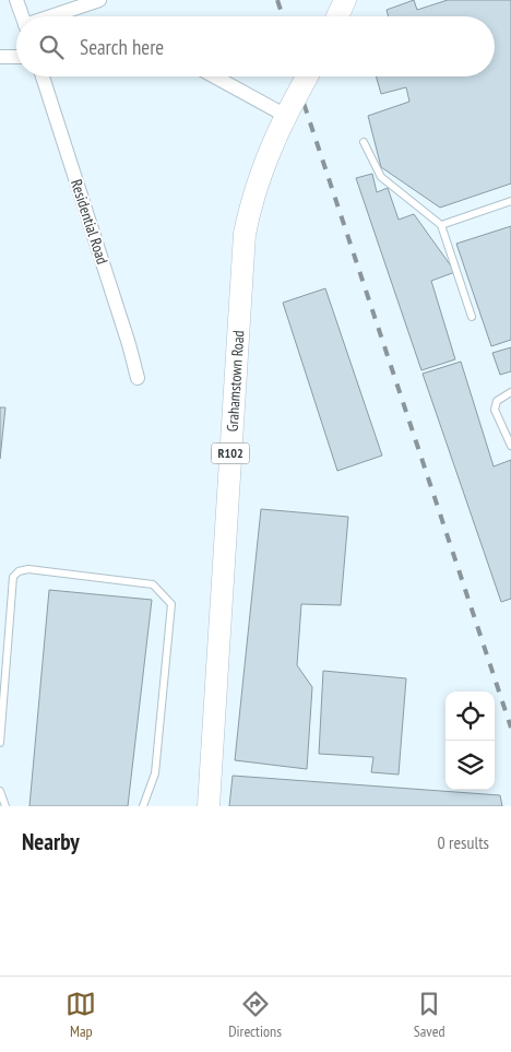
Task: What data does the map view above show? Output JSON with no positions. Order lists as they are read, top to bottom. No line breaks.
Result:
{"streets":{"main road":["Grahamstown Road","R102"],"street":["Residential Road"]},"page":{"search":"Search here","heading":["Nearby","0 results"],"nav":["Map","Directions","Saved"]}}
